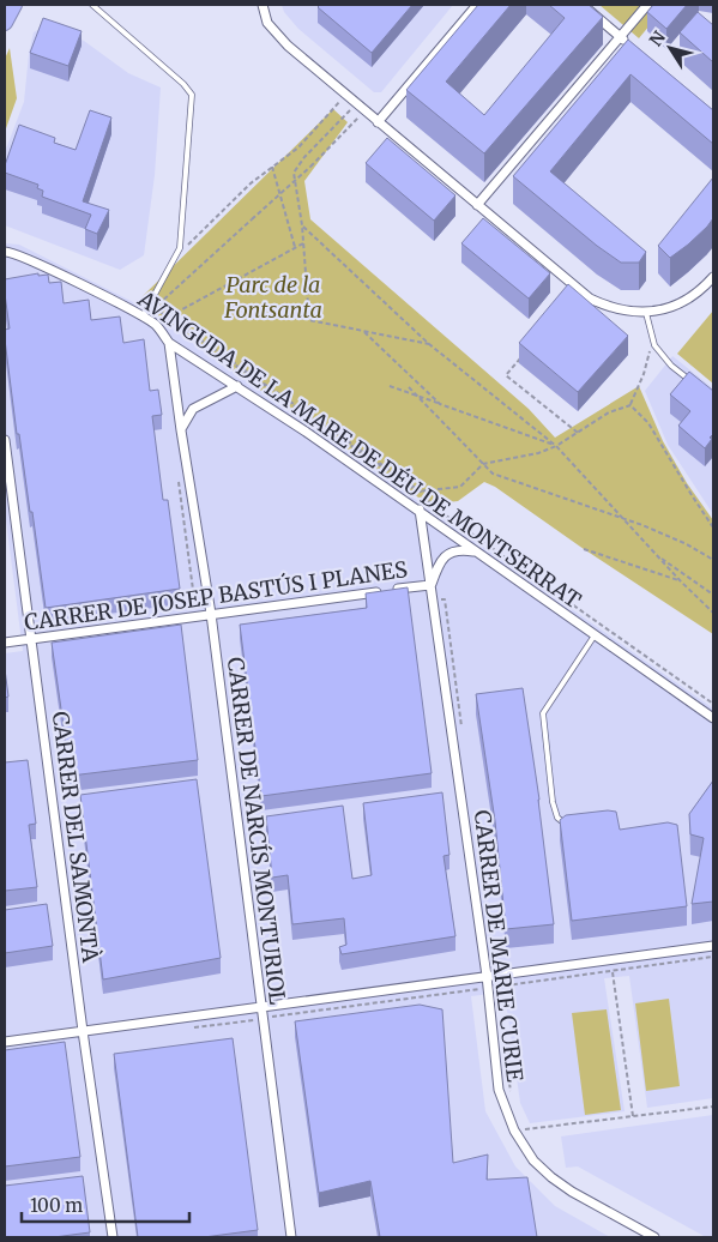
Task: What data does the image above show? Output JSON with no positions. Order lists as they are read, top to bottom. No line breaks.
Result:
{"streets":{"street":["AVINGUDA DE LA MARE DE DÉU DE MONTSERRAT","CARRER DE JOSEP BASTÚS I PLANES","CARRER DE NARCÍS MONTURIOL","CARRER DEL SAMONTÀ","CARRER DE MARIE CURIE"]},"crossings":[["AVINGUDA DE LA MARE DE DÉU DE MONTSERRAT","CARRER DE NARCÍS MONTURIOL"],["AVINGUDA DE LA MARE DE DÉU DE MONTSERRAT","CARRER DE MARIE CURIE"],["CARRER DE JOSEP BASTÚS I PLANES","CARRER DE NARCÍS MONTURIOL"],["CARRER DE JOSEP BASTÚS I PLANES","CARRER DEL SAMONTÀ"],["CARRER DE JOSEP BASTÚS I PLANES","CARRER DE MARIE CURIE"]],"parks":["Parc de la Fontsanta"],"scale_bar":"100 m","north":"top left"}
